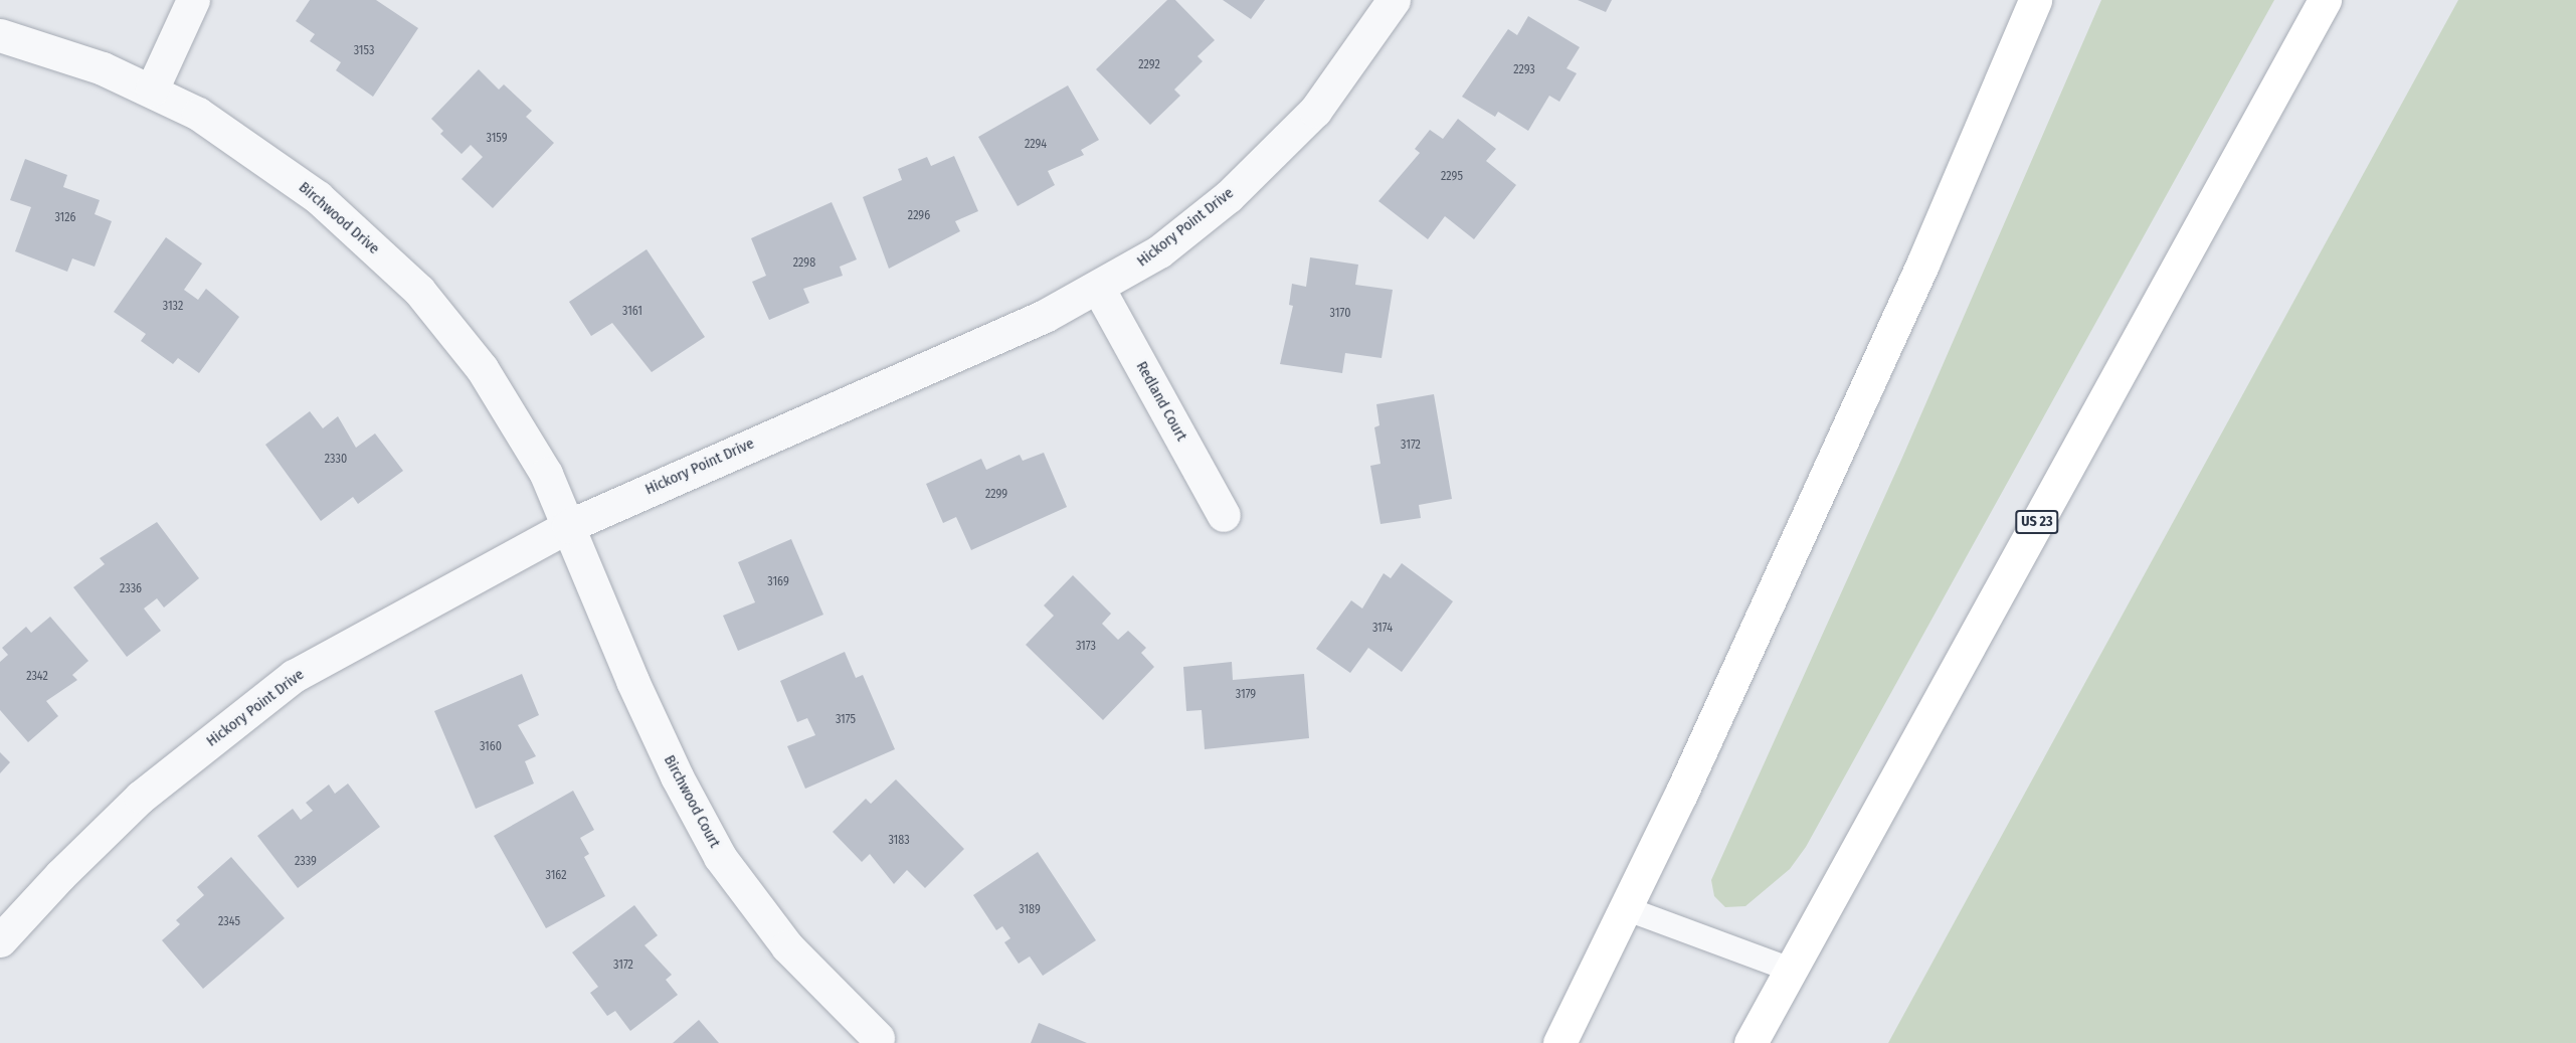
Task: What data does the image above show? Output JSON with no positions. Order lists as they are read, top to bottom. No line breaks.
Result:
{"streets":{"highway":["US 23"],"street":["Birchwood Drive","Hickory Point Drive","Redland Court","Birchwood Court"]},"crossings":[["Birchwood Drive","Hickory Point Drive"],["Birchwood Drive","Birchwood Court"],["Hickory Point Drive","Redland Court"],["Hickory Point Drive","Birchwood Court"]],"house_numbers":["3153","2292","2293","3159","2294","2295","2296","3126","2298","3132","3161","3170","3172","2330","2299","3169","2336","3174","3173","2342","3179","3175","3160","3183","2339","3162","3189","2345","3172"]}
